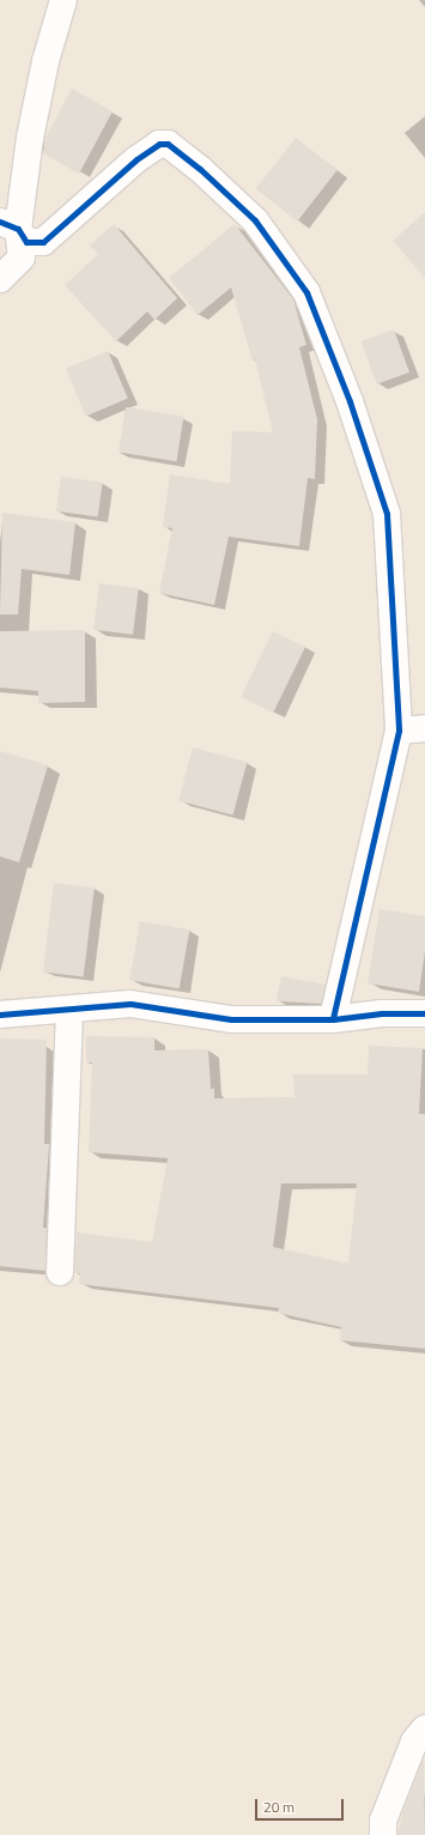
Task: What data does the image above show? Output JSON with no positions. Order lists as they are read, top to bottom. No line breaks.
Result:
{"scale_bar":"20 m"}
